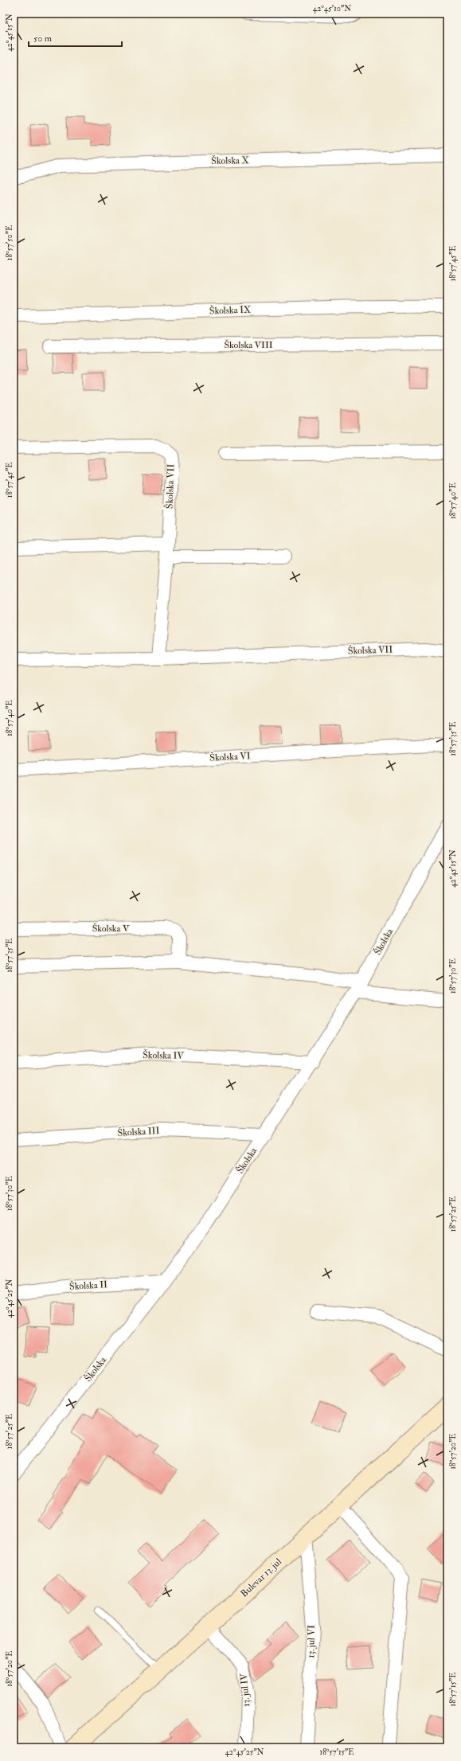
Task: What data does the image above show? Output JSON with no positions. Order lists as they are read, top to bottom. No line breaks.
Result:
{"streets":{"street":["Školska X","Školska IX","Školska VIII","Školska VII","Školska VI","Školska V","Školska","Školska IV","Školska III","Školska II","Bulevar 13. jul","13. jul VI","13. jul IV"]},"crossings":[["Školska","Školska IV"],["Školska","Školska III"],["Školska","Školska II"],["Bulevar 13. jul","13. jul VI"],["Bulevar 13. jul","13. jul IV"]],"scale_bar":"50 m","coordinates":["42°45'10\"N","42°45'15\"N","18°57'50\"E","18°57'45\"E","18°57'40\"E","18°57'35\"E","18°57'30\"E","18°57'25\"E","42°45'25\"N","18°57'20\"E","18°57'15\"E"]}
